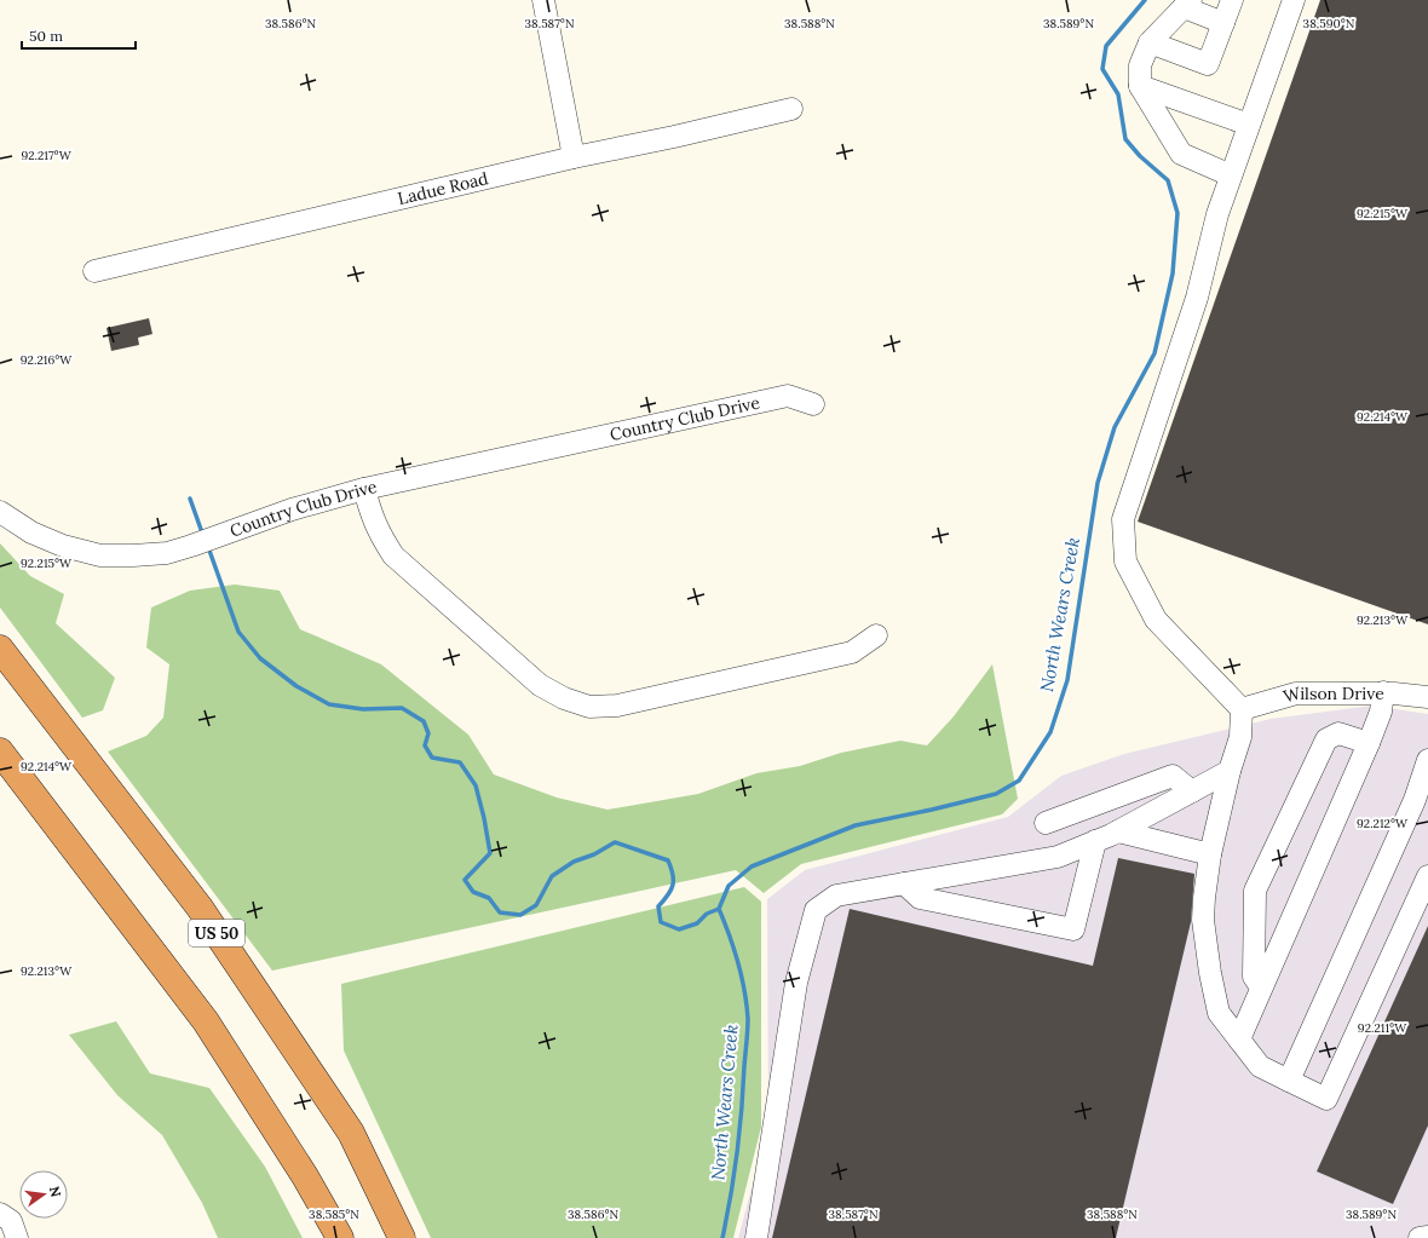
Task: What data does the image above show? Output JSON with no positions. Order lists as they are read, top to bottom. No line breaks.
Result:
{"streets":{"highway":["US 50"],"street":["Ladue Road","Country Club Drive","Wilson Drive"]},"water":["North Wears Creek"],"scale_bar":"50 m","north":"right","coordinates":["38.586°N","38.587°N","38.588°N","38.589°N","38.590°N","92.217°W","92.215°W","92.216°W","92.214°W","92.213°W","92.212°W","92.211°W","38.585°N"]}
